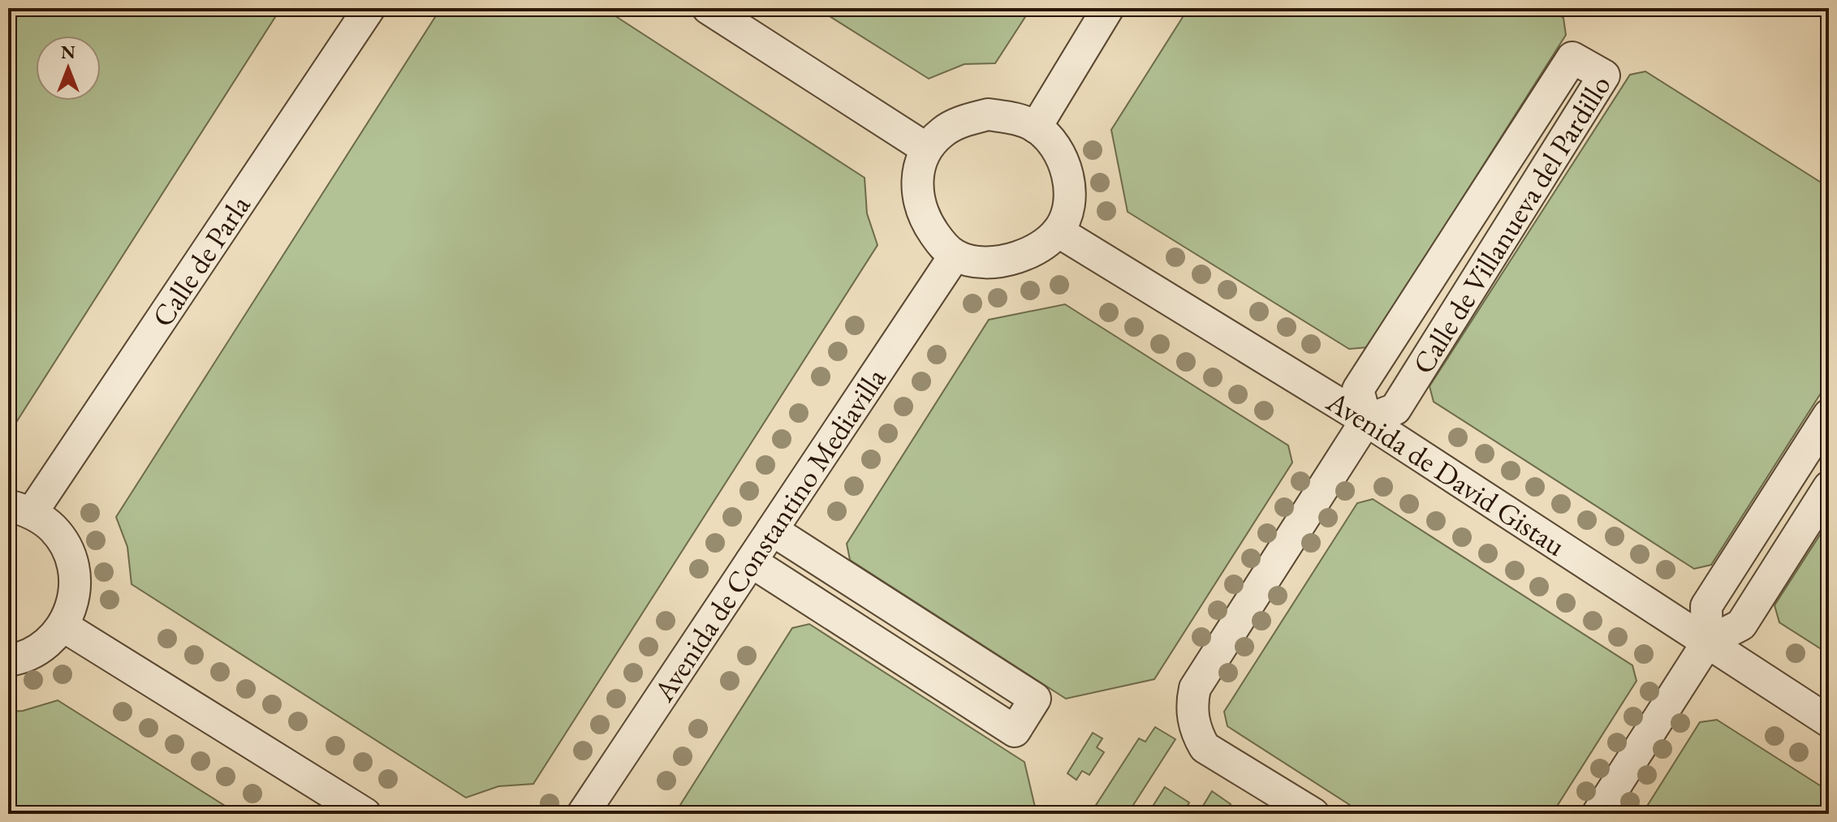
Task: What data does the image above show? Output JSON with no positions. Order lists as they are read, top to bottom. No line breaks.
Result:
{"streets":{"street":["Calle de Villanueva del Pardillo","Calle de Parla","Avenida de David Gistau","Avenida de Constantino Mediavilla"]},"crossings":[["Calle de Villanueva del Pardillo","Avenida de David Gistau"],["Avenida de David Gistau","Avenida de Constantino Mediavilla"]],"north":"top"}
